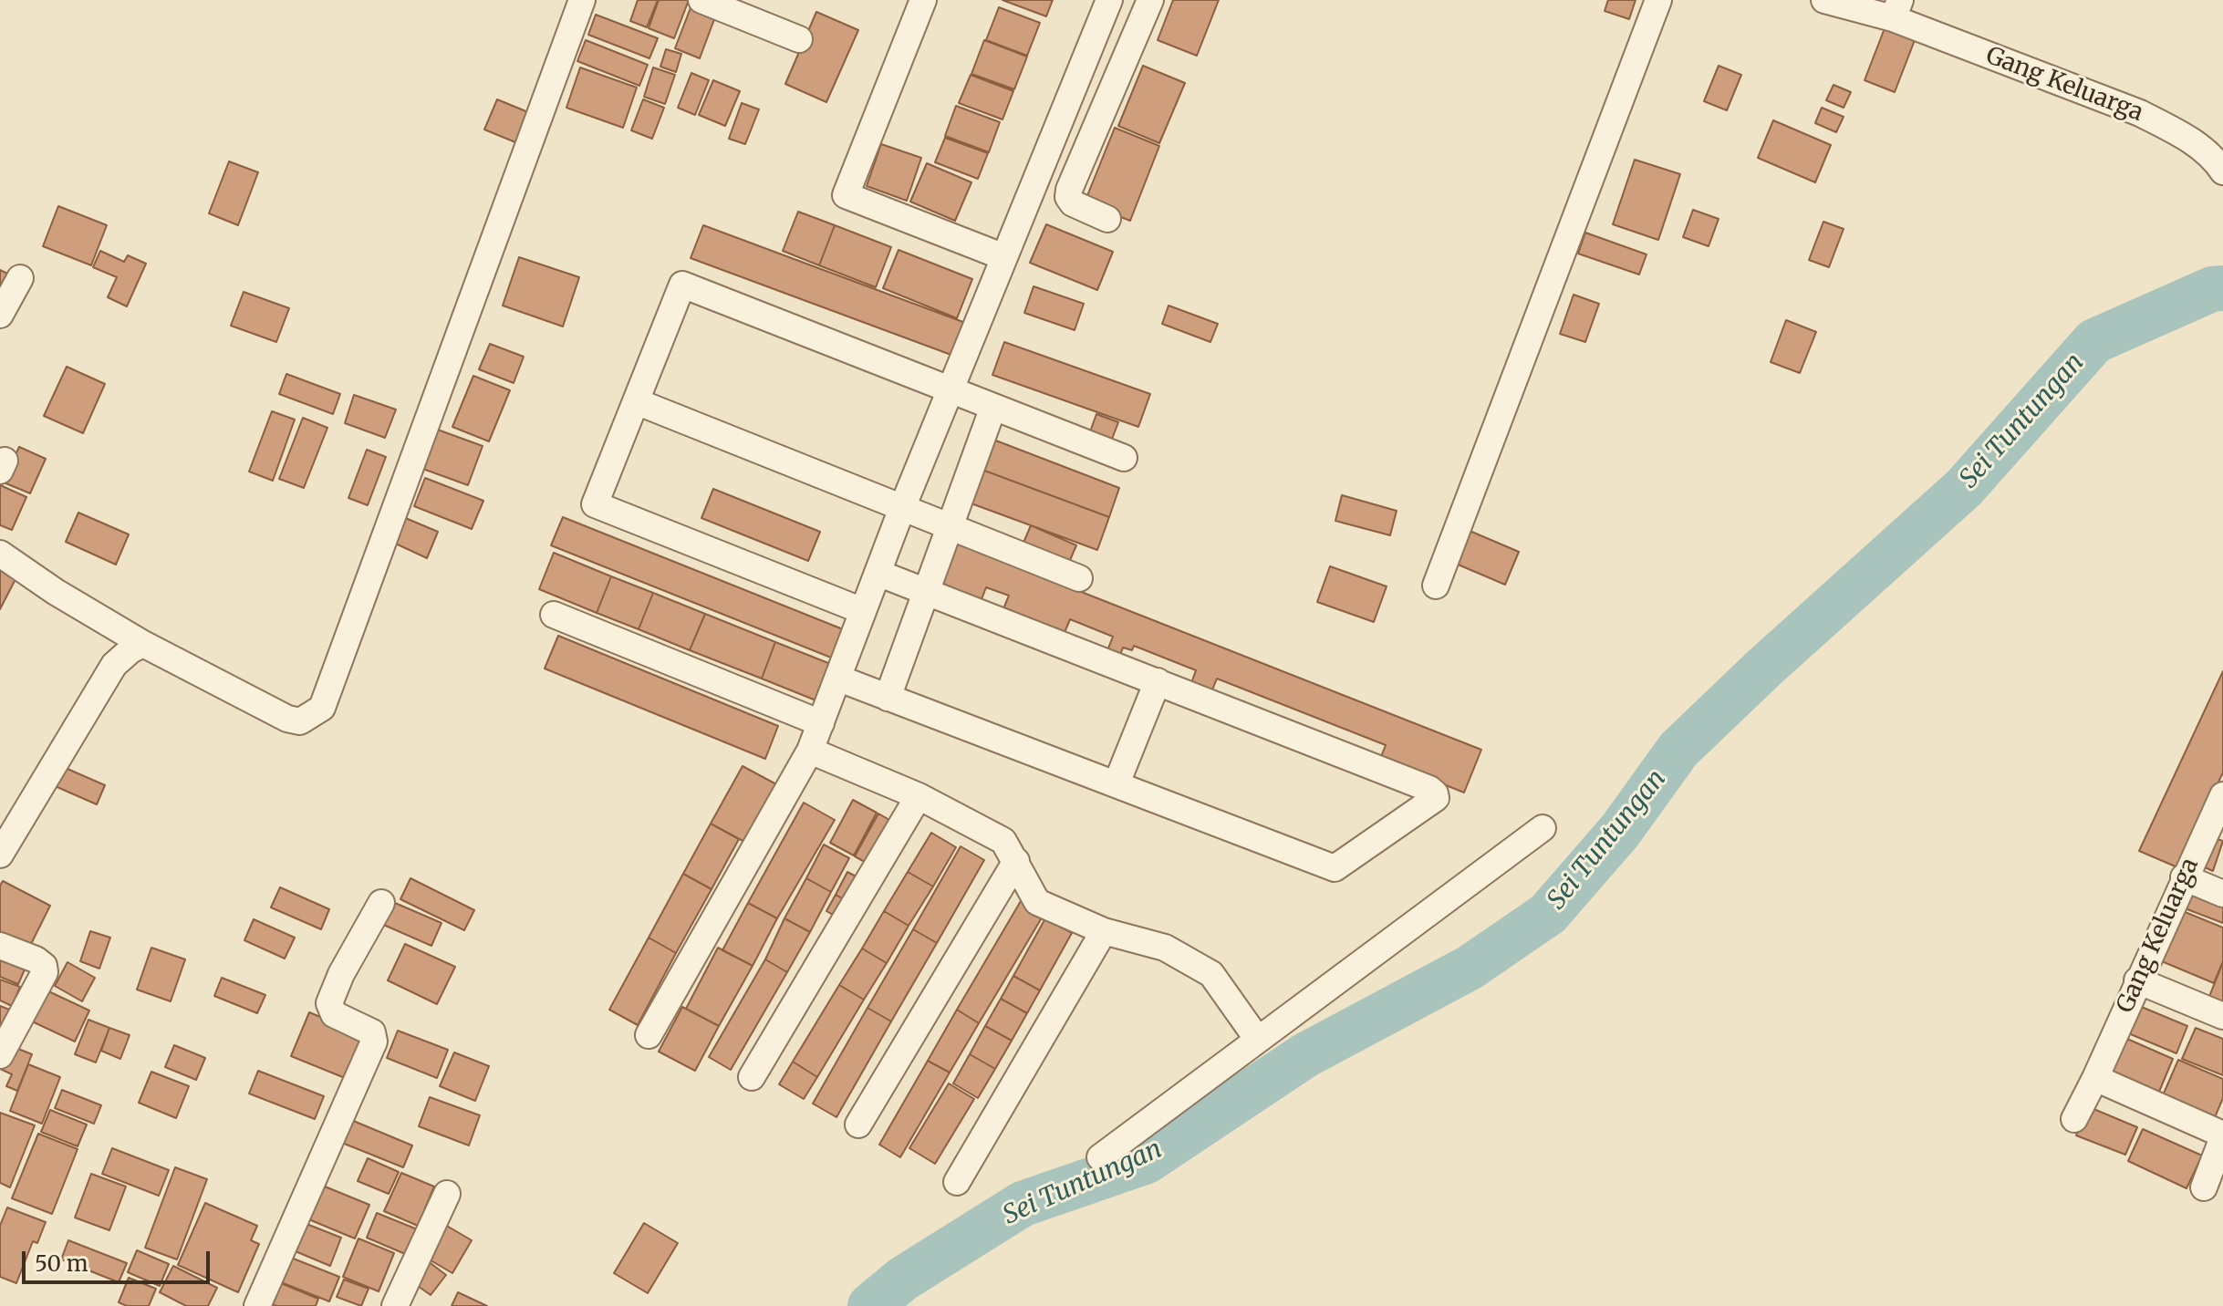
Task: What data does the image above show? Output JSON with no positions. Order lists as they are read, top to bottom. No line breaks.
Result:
{"streets":{"street":["Gang Keluarga"]},"water":["Sei Tuntungan"],"scale_bar":"50 m"}
